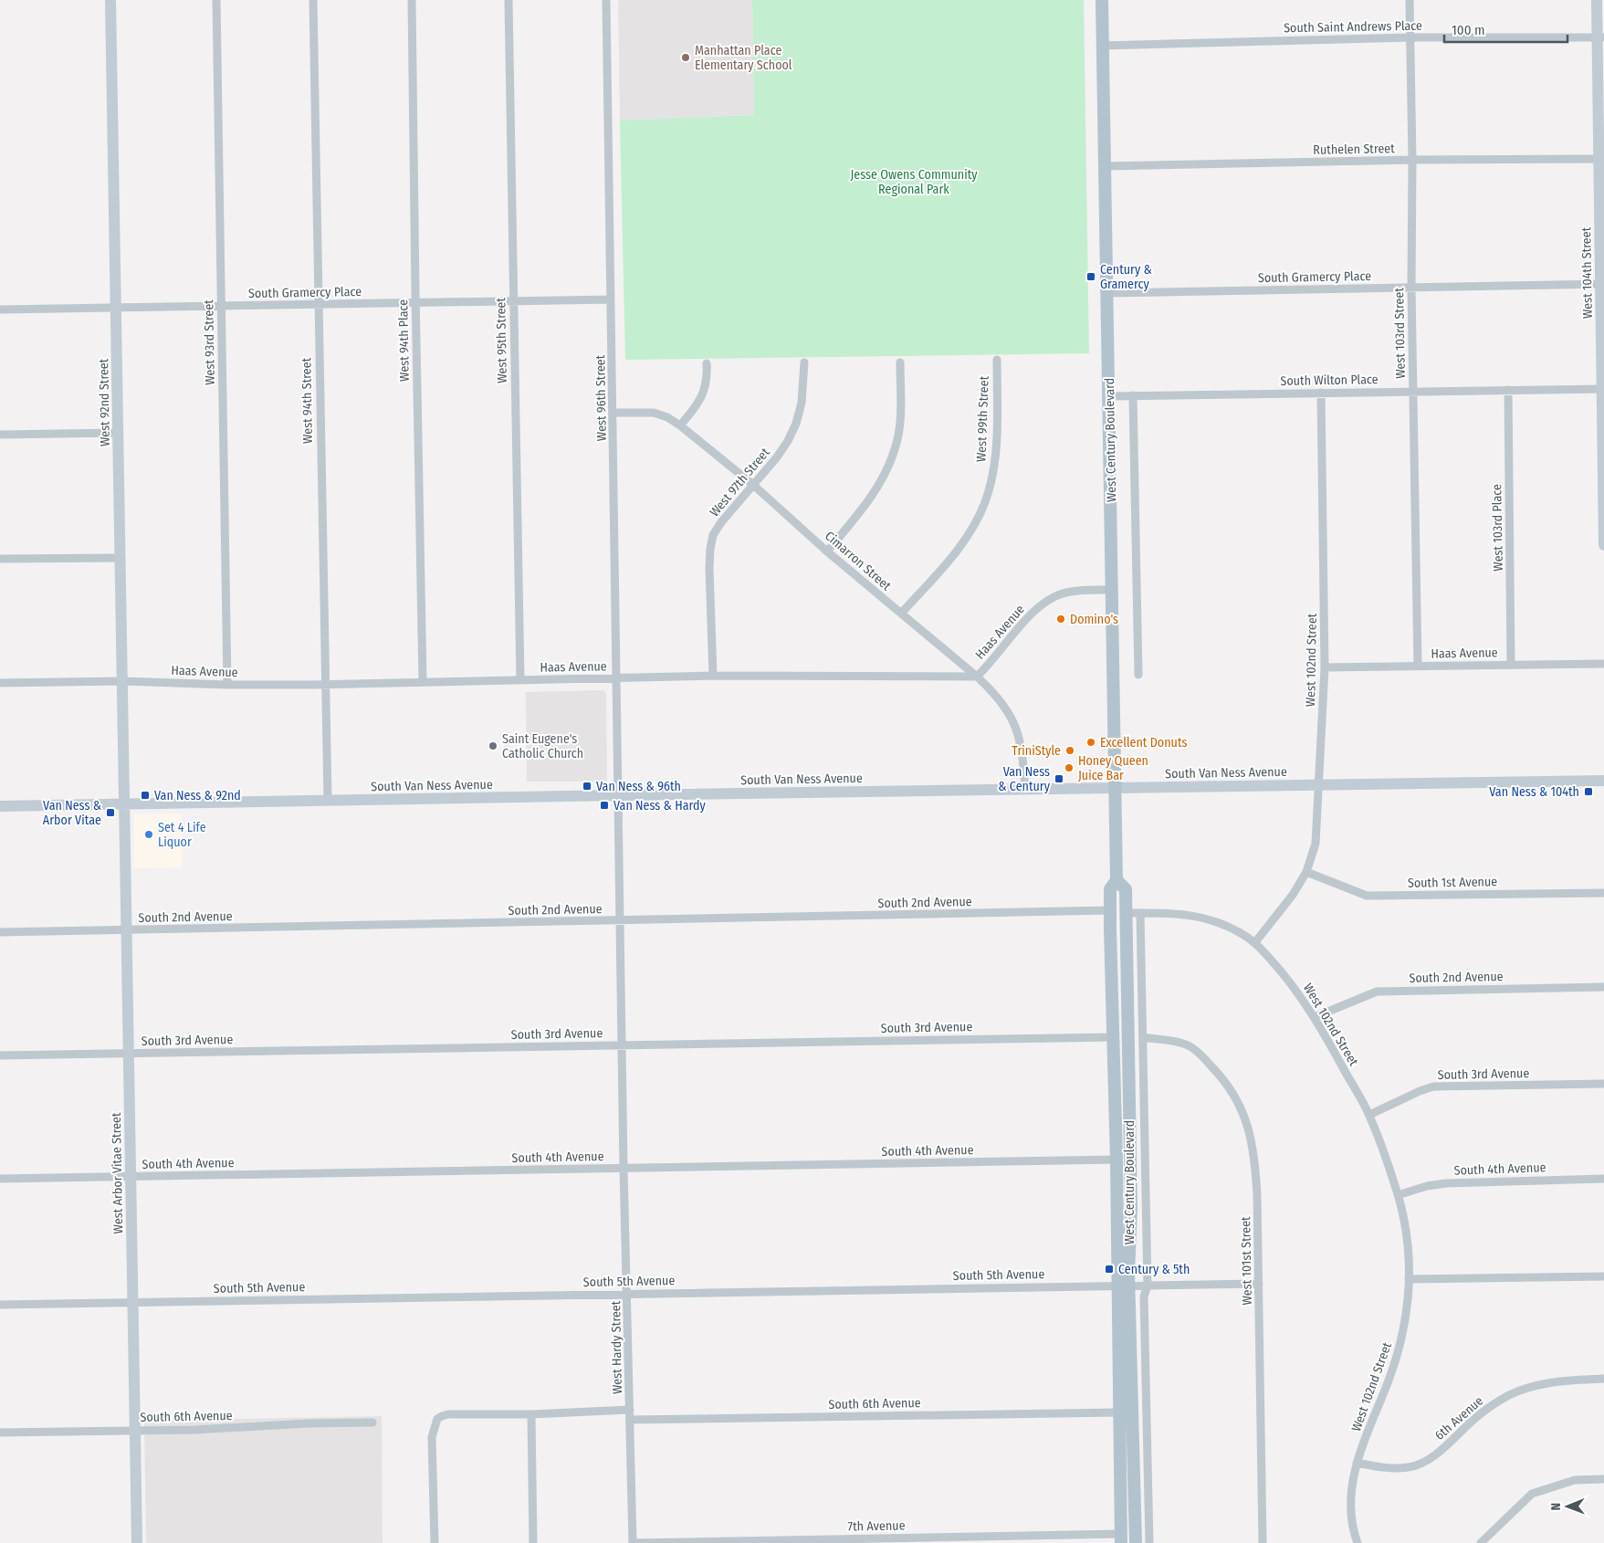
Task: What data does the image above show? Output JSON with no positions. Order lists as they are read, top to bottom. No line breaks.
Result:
{"streets":{"main road":["West Century Boulevard"],"street":["South Saint Andrews Place","Ruthelen Street","West 104th Street","South Gramercy Place","West 103rd Street","West 94th Place","West 95th Street","West 93rd Street","South Wilton Place","West 96th Street","West 94th Street","West 92nd Street","West 99th Street","West 97th Street","West 103rd Place","Cimarron Street","Haas Avenue","West 102nd Street","South Van Ness Avenue","South 1st Avenue","South 2nd Avenue","South 3rd Avenue","South 4th Avenue","West Arbor Vitae Street","West 101st Street","South 5th Avenue","West Hardy Street","South 6th Avenue","6th Avenue","7th Avenue"]},"crossings":[["South Saint Andrews Place","West 104th Street"],["South Saint Andrews Place","West 103rd Street"],["South Saint Andrews Place","West Century Boulevard"],["Ruthelen Street","West 104th Street"],["Ruthelen Street","West 103rd Street"],["Ruthelen Street","West Century Boulevard"],["West 104th Street","South Gramercy Place"],["West 104th Street","South Wilton Place"],["South Gramercy Place","West 103rd Street"],["South Gramercy Place","West 94th Place"],["South Gramercy Place","West 95th Street"],["South Gramercy Place","West 93rd Street"],["South Gramercy Place","West 96th Street"],["South Gramercy Place","West 94th Street"],["South Gramercy Place","West 92nd Street"],["South Gramercy Place","West Century Boulevard"],["West 103rd Street","South Wilton Place"],["West 103rd Street","Haas Avenue"],["West 94th Place","Haas Avenue"],["West 95th Street","Haas Avenue"],["West 93rd Street","Haas Avenue"],["South Wilton Place","West Century Boulevard"],["South Wilton Place","West 103rd Place"],["South Wilton Place","West 102nd Street"],["West 96th Street","Cimarron Street"],["West 96th Street","Haas Avenue"],["West 96th Street","South Van Ness Avenue"],["West 96th Street","West Hardy Street"],["West 94th Street","Haas Avenue"],["West 94th Street","South Van Ness Avenue"],["West 92nd Street","Haas Avenue"],["West 92nd Street","South Van Ness Avenue"],["West 92nd Street","West Arbor Vitae Street"],["West 99th Street","Cimarron Street"],["West Century Boulevard","Haas Avenue"],["West Century Boulevard","South Van Ness Avenue"],["West Century Boulevard","South 2nd Avenue"],["West Century Boulevard","South 3rd Avenue"],["West Century Boulevard","South 4th Avenue"],["West Century Boulevard","West 101st Street"],["West Century Boulevard","South 5th Avenue"],["West Century Boulevard","South 6th Avenue"],["West Century Boulevard","7th Avenue"],["West 97th Street","Cimarron Street"],["West 97th Street","Haas Avenue"],["West 103rd Place","Haas Avenue"],["Cimarron Street","Haas Avenue"],["Cimarron Street","South Van Ness Avenue"],["Haas Avenue","West 102nd Street"],["West 102nd Street","South Van Ness Avenue"],["West 102nd Street","South 1st Avenue"],["West 102nd Street","South 2nd Avenue"],["West 102nd Street","South 3rd Avenue"],["West 102nd Street","South 4th Avenue"],["West 102nd Street","6th Avenue"],["South Van Ness Avenue","West Arbor Vitae Street"],["South Van Ness Avenue","West Hardy Street"],["South 2nd Avenue","West Arbor Vitae Street"],["South 2nd Avenue","West Hardy Street"],["South 3rd Avenue","West Arbor Vitae Street"],["South 3rd Avenue","West Hardy Street"],["South 4th Avenue","West Arbor Vitae Street"],["South 4th Avenue","West Hardy Street"],["West Arbor Vitae Street","South 5th Avenue"],["West Arbor Vitae Street","South 6th Avenue"],["West 101st Street","South 5th Avenue"],["South 5th Avenue","West Hardy Street"],["West Hardy Street","South 6th Avenue"],["West Hardy Street","7th Avenue"]],"parks":["Jesse Owens Community Regional Park"],"places":{"other":["Manhattan Place Elementary School","Domino's","Excellent Donuts","Saint Eugene's Catholic Church","TriniStyle","Honey Queen Juice Bar","Set 4 Life Liquor"],"transit":["Century & Gramercy","Van Ness & Century","Van Ness & 96th","Van Ness & 104th","Van Ness & 92nd","Van Ness & Hardy","Van Ness & Arbor Vitae","Century & 5th"]},"scale_bar":"100 m","north":"left"}
